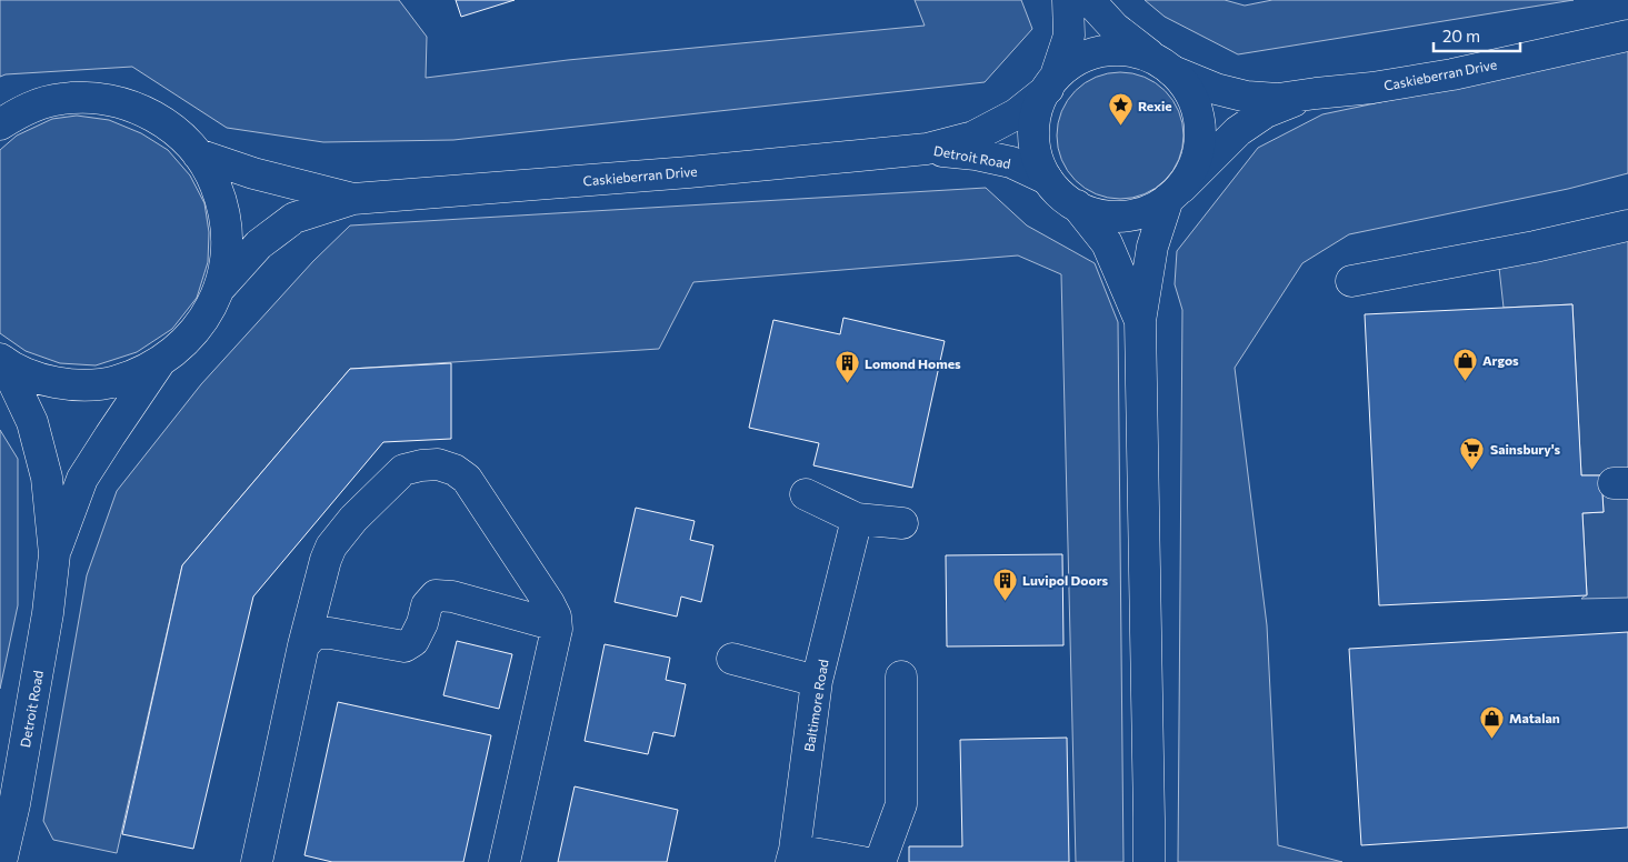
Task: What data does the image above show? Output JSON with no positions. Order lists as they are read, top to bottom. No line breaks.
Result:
{"streets":{"street":["Caskieberran Drive","Detroit Road","Baltimore Road"]},"crossings":[["Caskieberran Drive","Detroit Road"]],"places":{"place":["Rexie"],"shop":["Argos","Matalan"],"building":["Lomond Homes","Luvipol Doors"],"supermarket":["Sainsbury's"]},"scale_bar":"20 m"}
